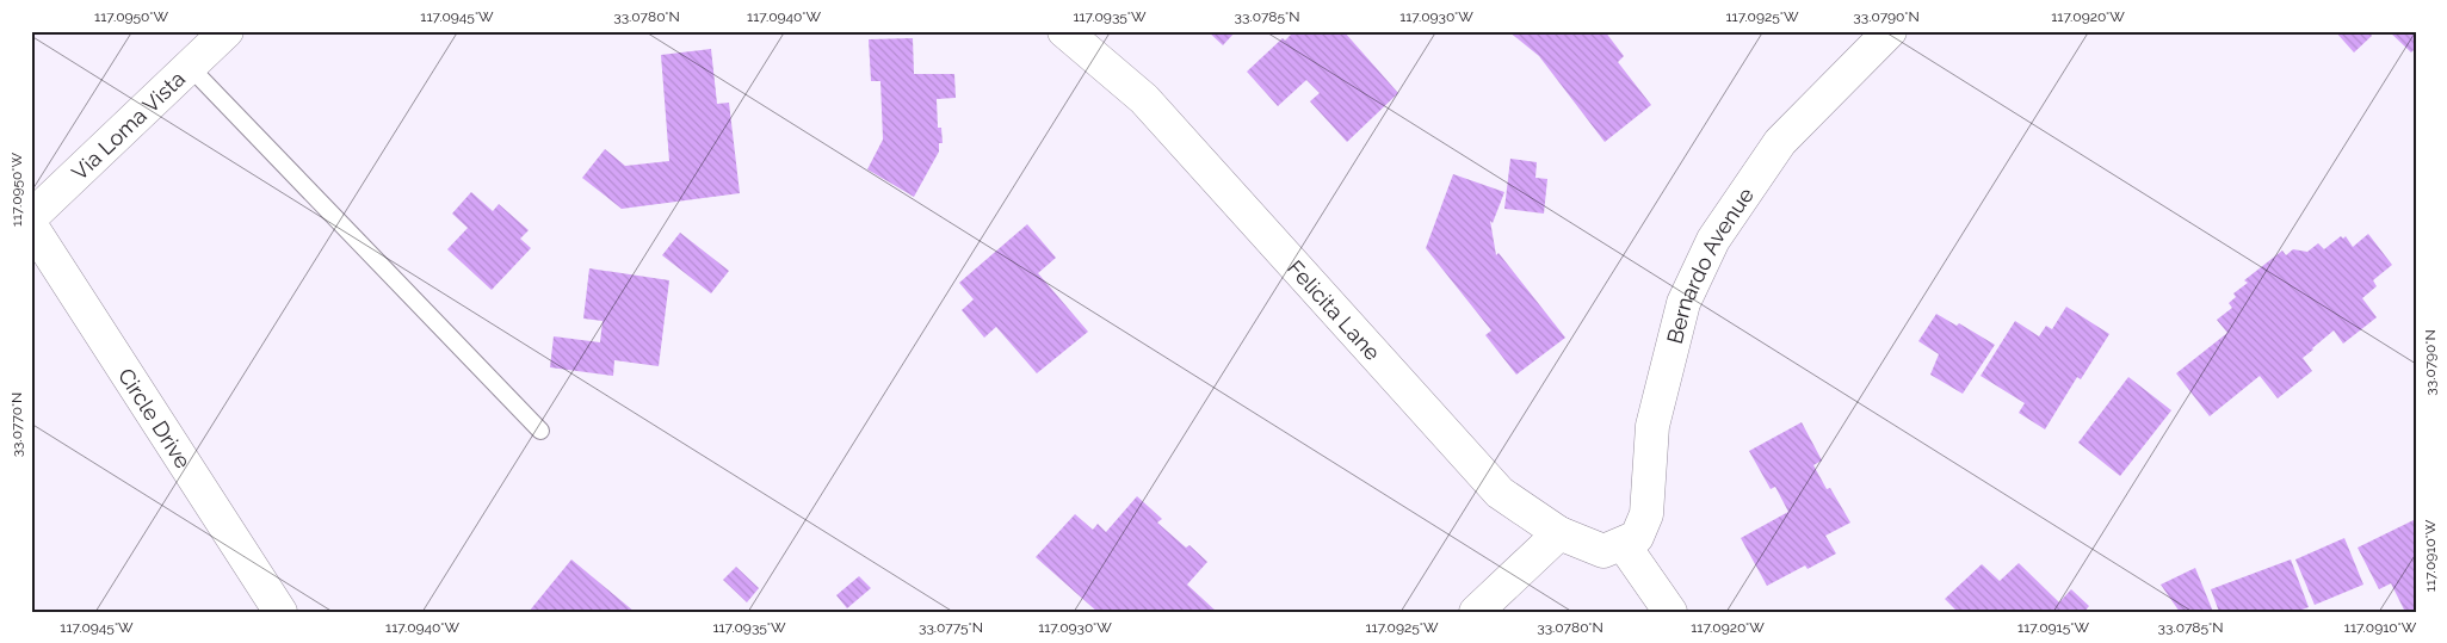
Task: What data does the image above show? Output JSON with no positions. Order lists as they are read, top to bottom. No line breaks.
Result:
{"streets":{"street":["Via Loma Vista","Bernardo Avenue","Felicita Lane","Circle Drive"]},"crossings":[["Bernardo Avenue","Felicita Lane"]],"coordinates":["117.0950°W","117.0945°W","33.0780°N","117.0940°W","117.0935°W","33.0785°N","117.0930°W","117.0925°W","33.0790°N","117.0920°W","33.0770°N","117.0910°W","33.0775°N","117.0915°W"]}
